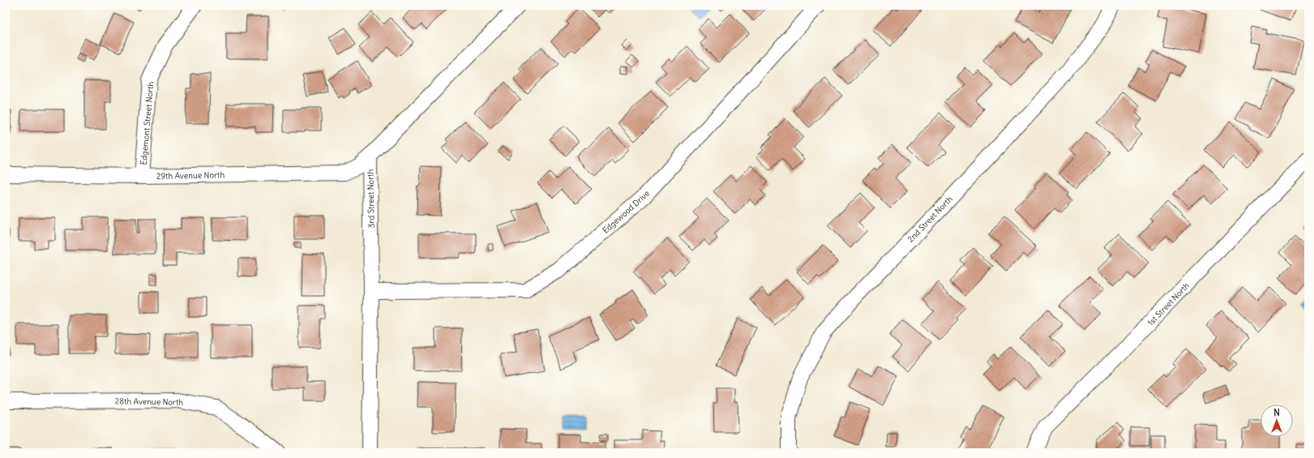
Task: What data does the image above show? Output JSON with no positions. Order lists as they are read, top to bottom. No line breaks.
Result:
{"streets":{"street":["Edgemont Street North","29th Avenue North","3rd Street North","Edgewood Drive","2nd Street North","1st Street North","28th Avenue North"]},"crossings":[["Edgemont Street North","29th Avenue North"],["29th Avenue North","3rd Street North"],["3rd Street North","Edgewood Drive"]],"north":"top"}
